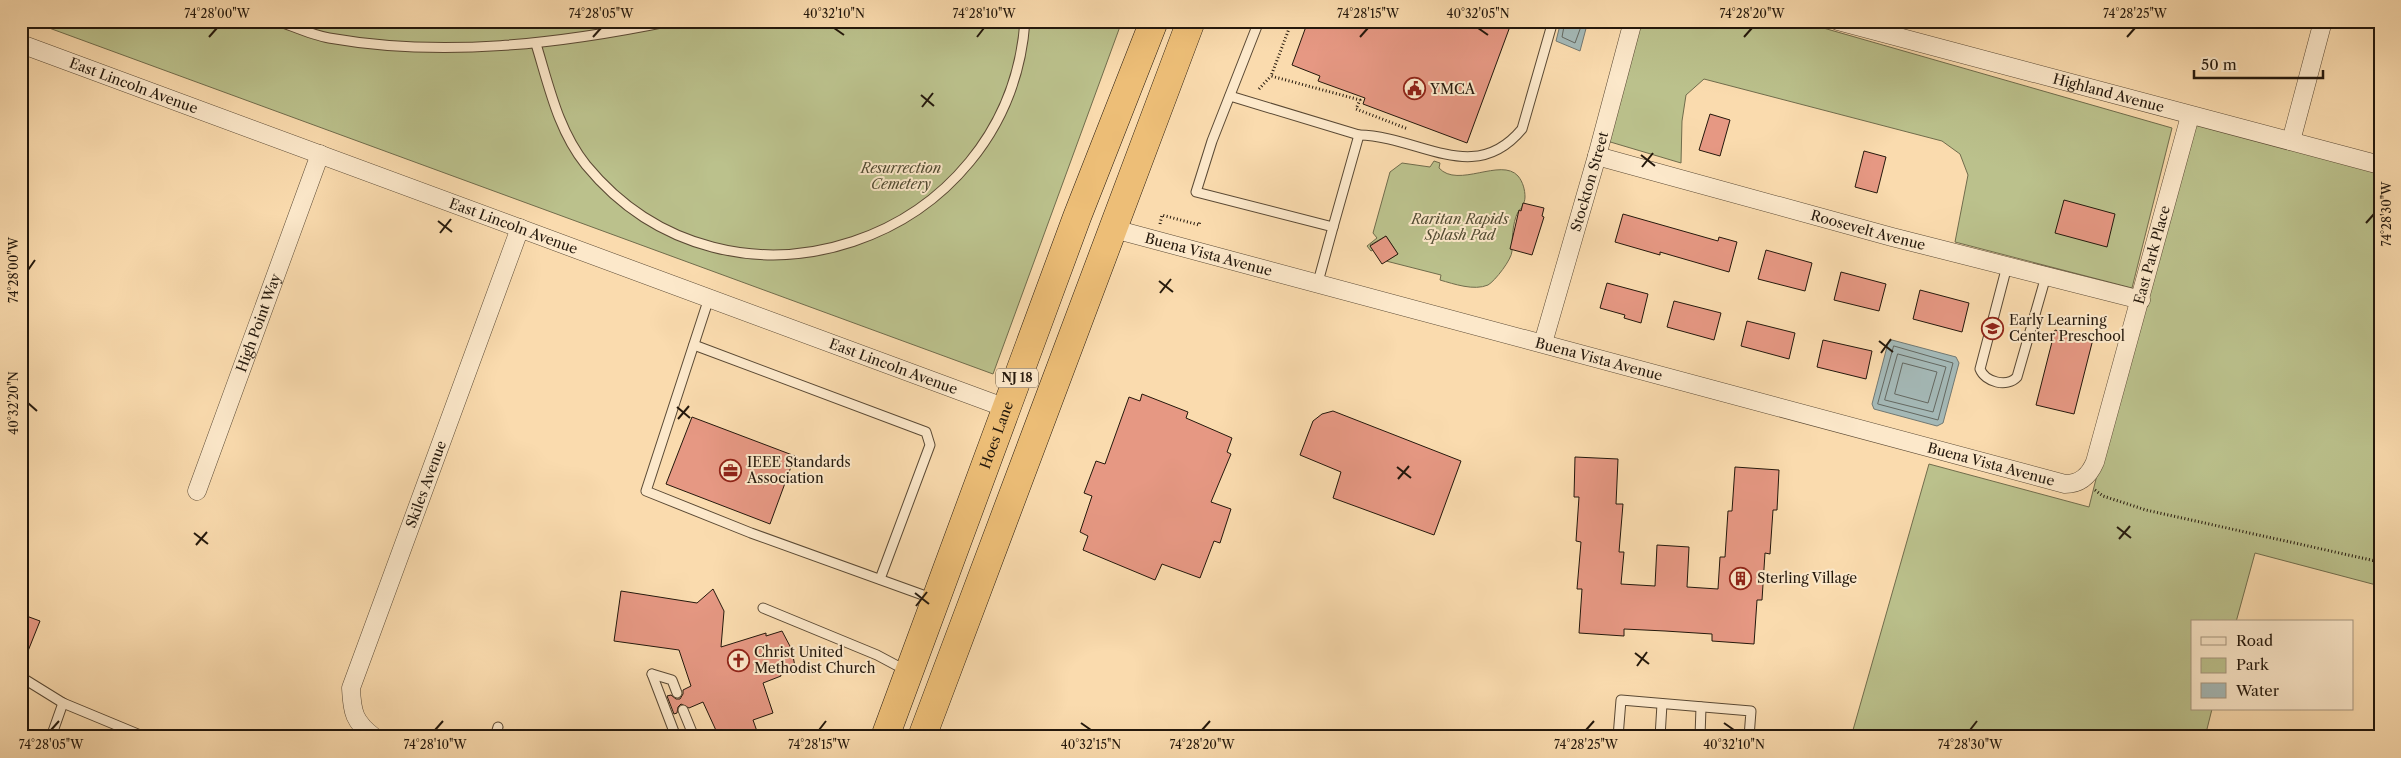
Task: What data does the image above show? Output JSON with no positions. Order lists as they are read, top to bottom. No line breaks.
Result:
{"streets":{"highway":["NJ 18","Hoes Lane"],"street":["East Lincoln Avenue","Highland Avenue","Stockton Street","Roosevelt Avenue","Buena Vista Avenue","East Park Place","High Point Way","Skiles Avenue"]},"crossings":[["East Lincoln Avenue","High Point Way"],["East Lincoln Avenue","Hoes Lane"],["East Lincoln Avenue","Skiles Avenue"],["Highland Avenue","East Park Place"],["Stockton Street","Roosevelt Avenue"],["Stockton Street","Buena Vista Avenue"],["Roosevelt Avenue","East Park Place"],["Buena Vista Avenue","East Park Place"],["Buena Vista Avenue","NJ 18"]],"parks":["Resurrection Cemetery","Raritan Rapids Splash Pad"],"places":{"public building":["YMCA"],"school or university":["Early Learning Center Preschool"],"office":["IEEE Standards Association"],"building":["Sterling Village"],"church":["Christ United Methodist Church"]},"legend":["Road","Park","Water"],"scale_bar":"50 m","coordinates":["74°28'00\"W","74°28'05\"W","40°32'10\"N","74°28'10\"W","74°28'15\"W","40°32'05\"N","74°28'20\"W","74°28'25\"W","74°28'30\"W","40°32'20\"N","40°32'15\"N"]}
